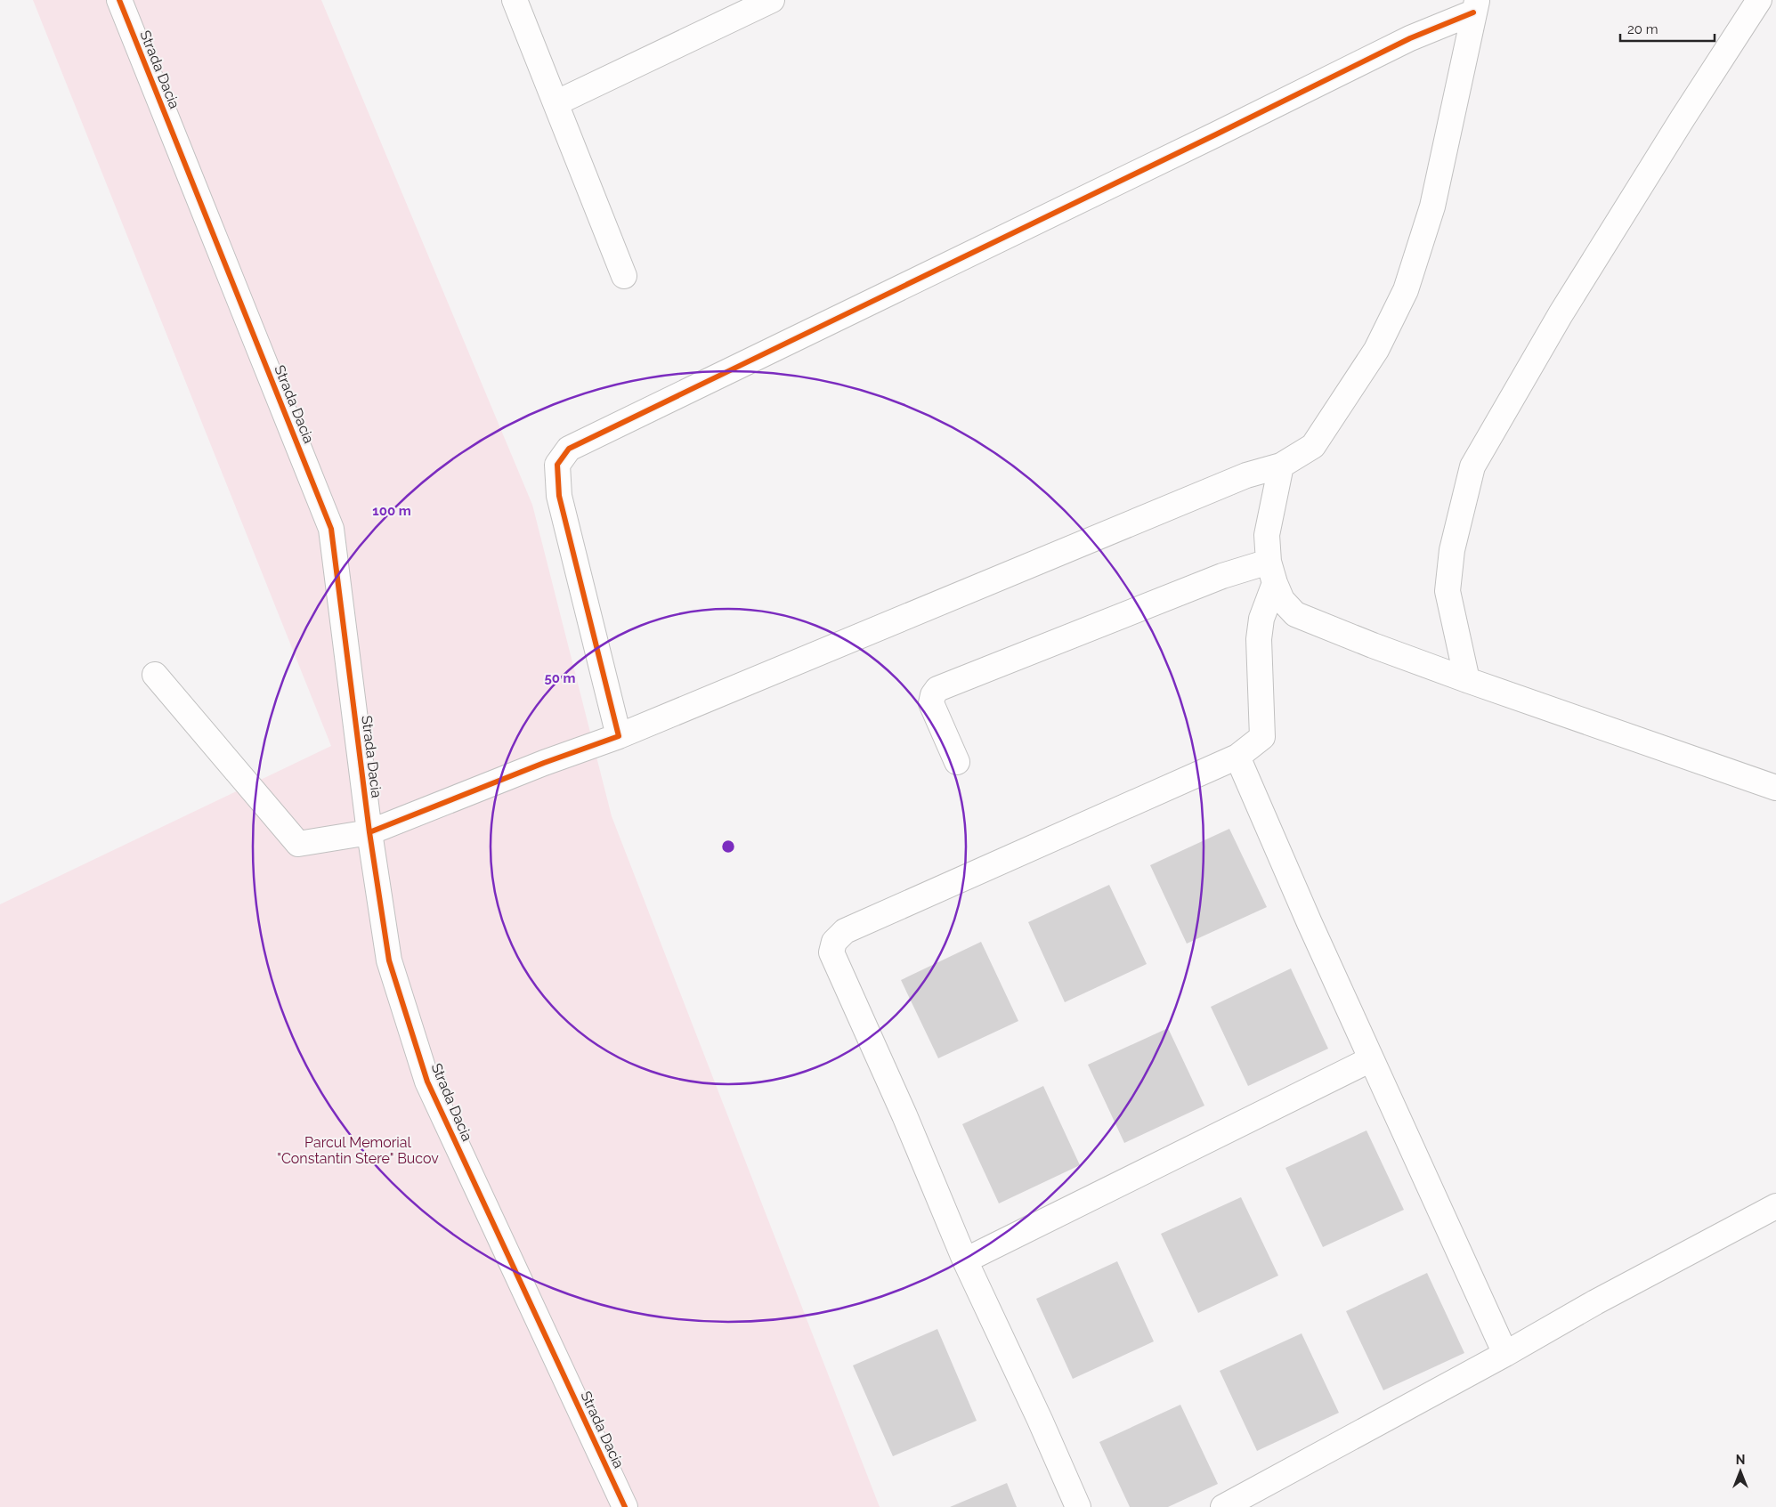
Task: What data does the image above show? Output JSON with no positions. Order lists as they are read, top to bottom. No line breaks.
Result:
{"streets":{"street":["Strada Dacia"]},"parks":["Parcul Memorial \"Constantin Stere\" Bucov"],"scale_bar":"20 m","north":"top","rings":["100 m","50 m"]}
